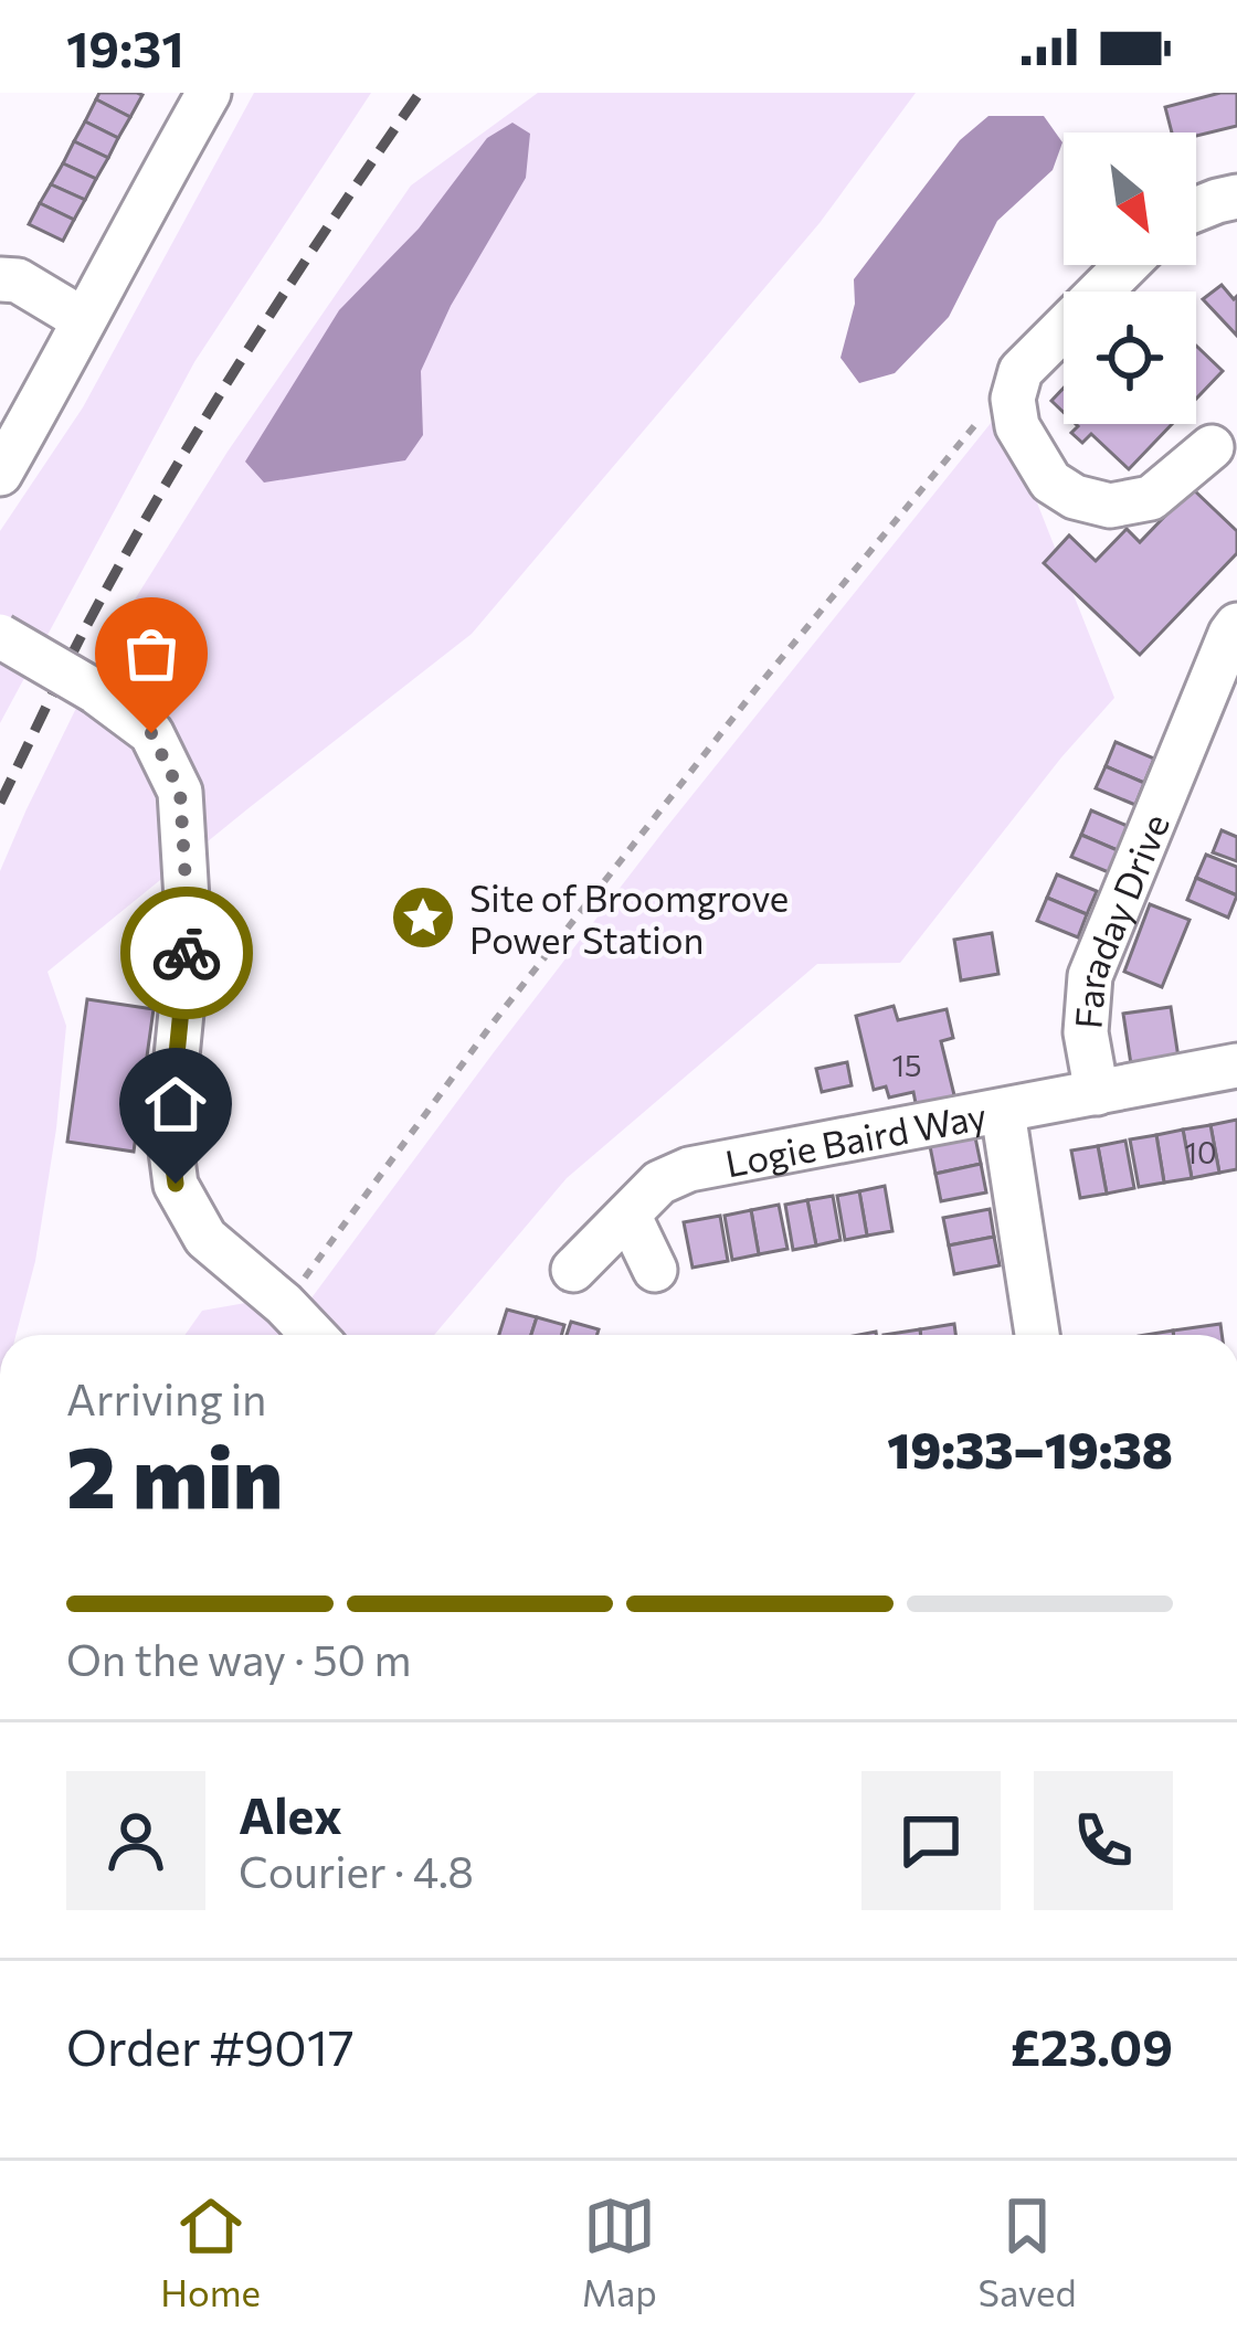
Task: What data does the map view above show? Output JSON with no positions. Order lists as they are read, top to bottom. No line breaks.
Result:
{"streets":{"street":["Faraday Drive","Logie Baird Way"]},"crossings":[["Faraday Drive","Logie Baird Way"]],"places":{"place":["Site of Broomgrove Power Station"]},"house_numbers":["15","10"],"north":"bottom right","page":{"status":"19:31","heading":["2 min","Arriving in","19:33–19:38"],"panel":["Alex","Courier · 4.8","Order #9017","£23.09"],"bar":"On the way · 50 m","tabs":["Home","Map","Saved"]}}
